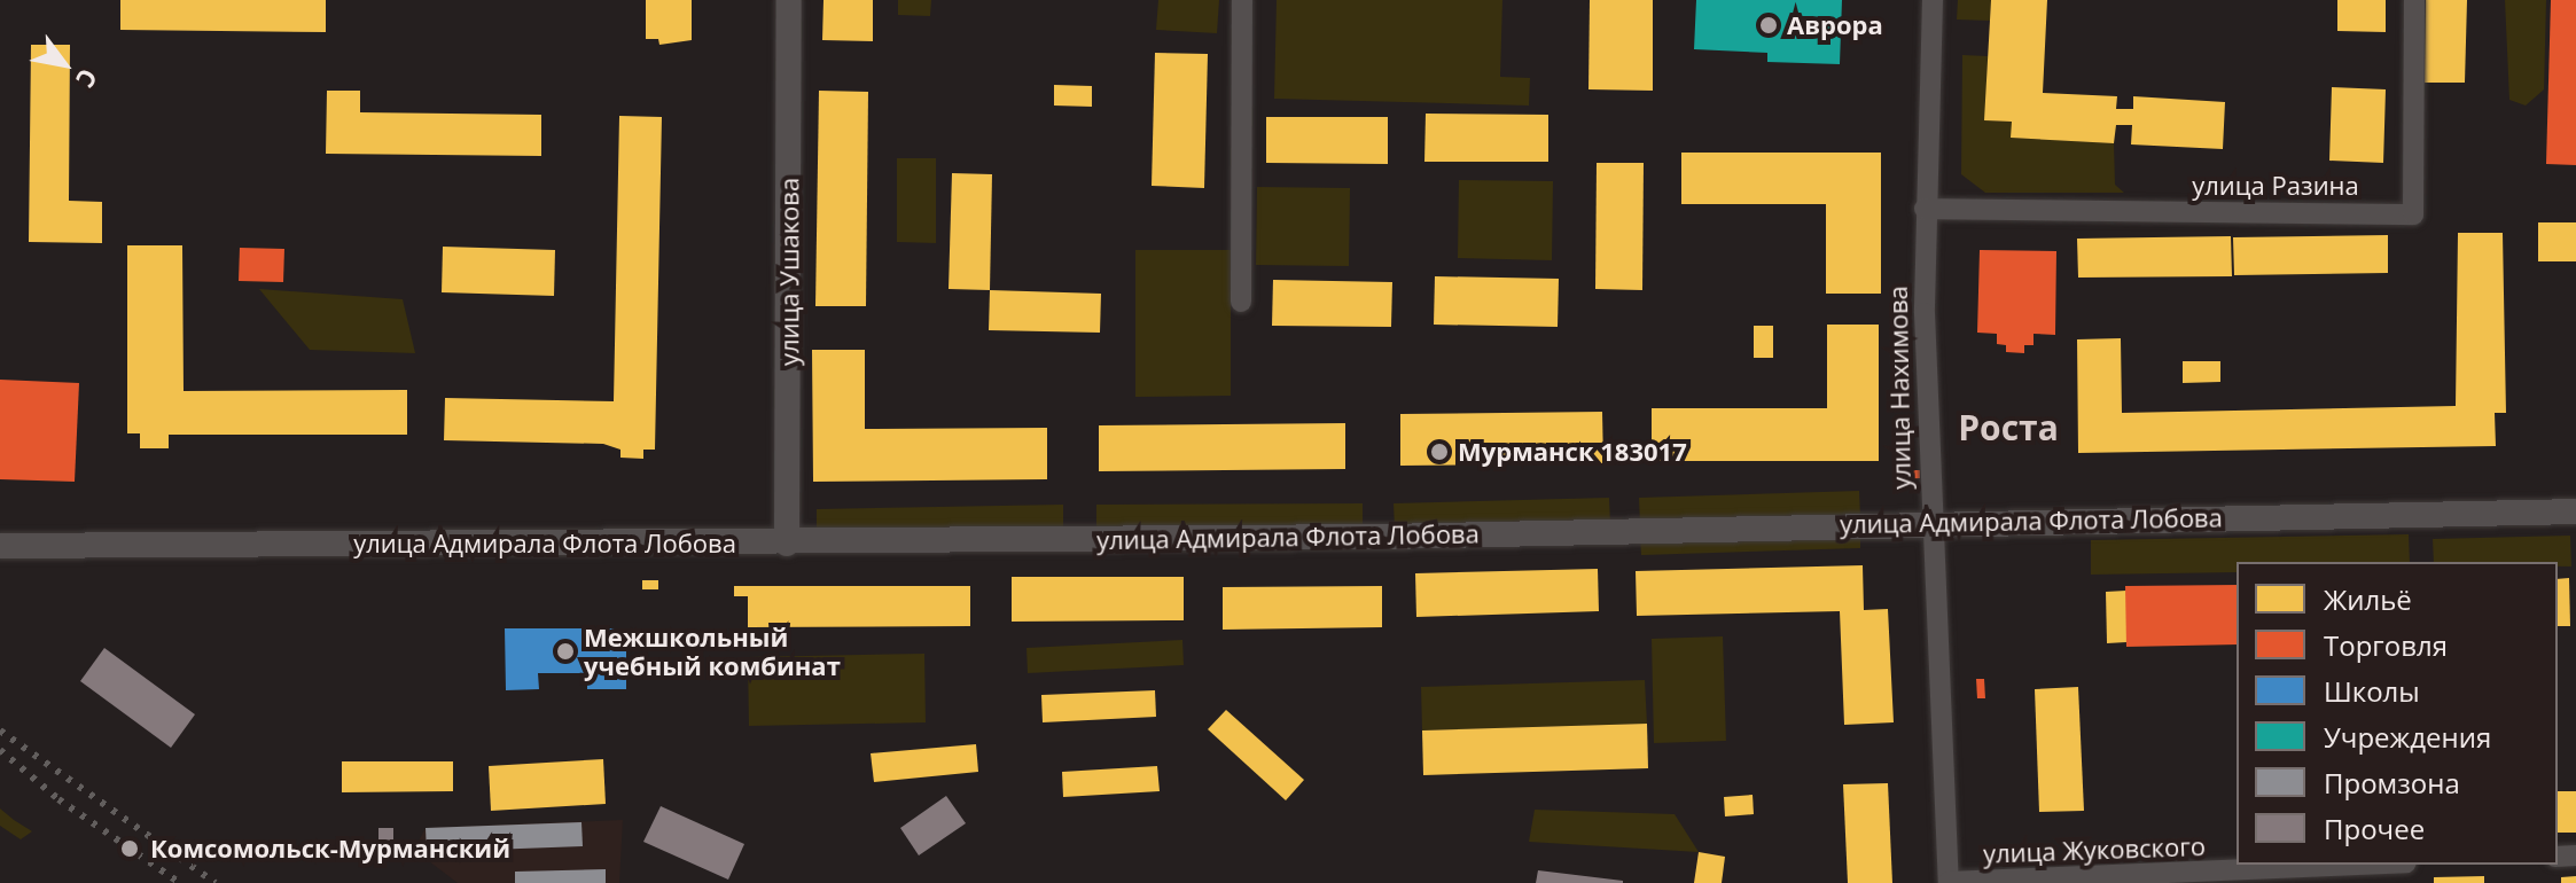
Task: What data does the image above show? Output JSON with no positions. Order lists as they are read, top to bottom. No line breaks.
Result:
{"streets":{"street":["улица Разина","улица Ушакова","улица Нахимова","улица Адмирала Флота Лобова","улица Жуковского"]},"crossings":[["улица Разина","улица Нахимова"],["улица Ушакова","улица Адмирала Флота Лобова"],["улица Нахимова","улица Адмирала Флота Лобова"],["улица Нахимова","улица Жуковского"]],"districts":["Роста"],"places":["Аврора","Мурманск 183017","Межшкольный учебный комбинат","Комсомольск-Мурманский"],"legend":["Жильё","Торговля","Школы","Учреждения","Промзона","Прочее"],"north":"bottom right"}
